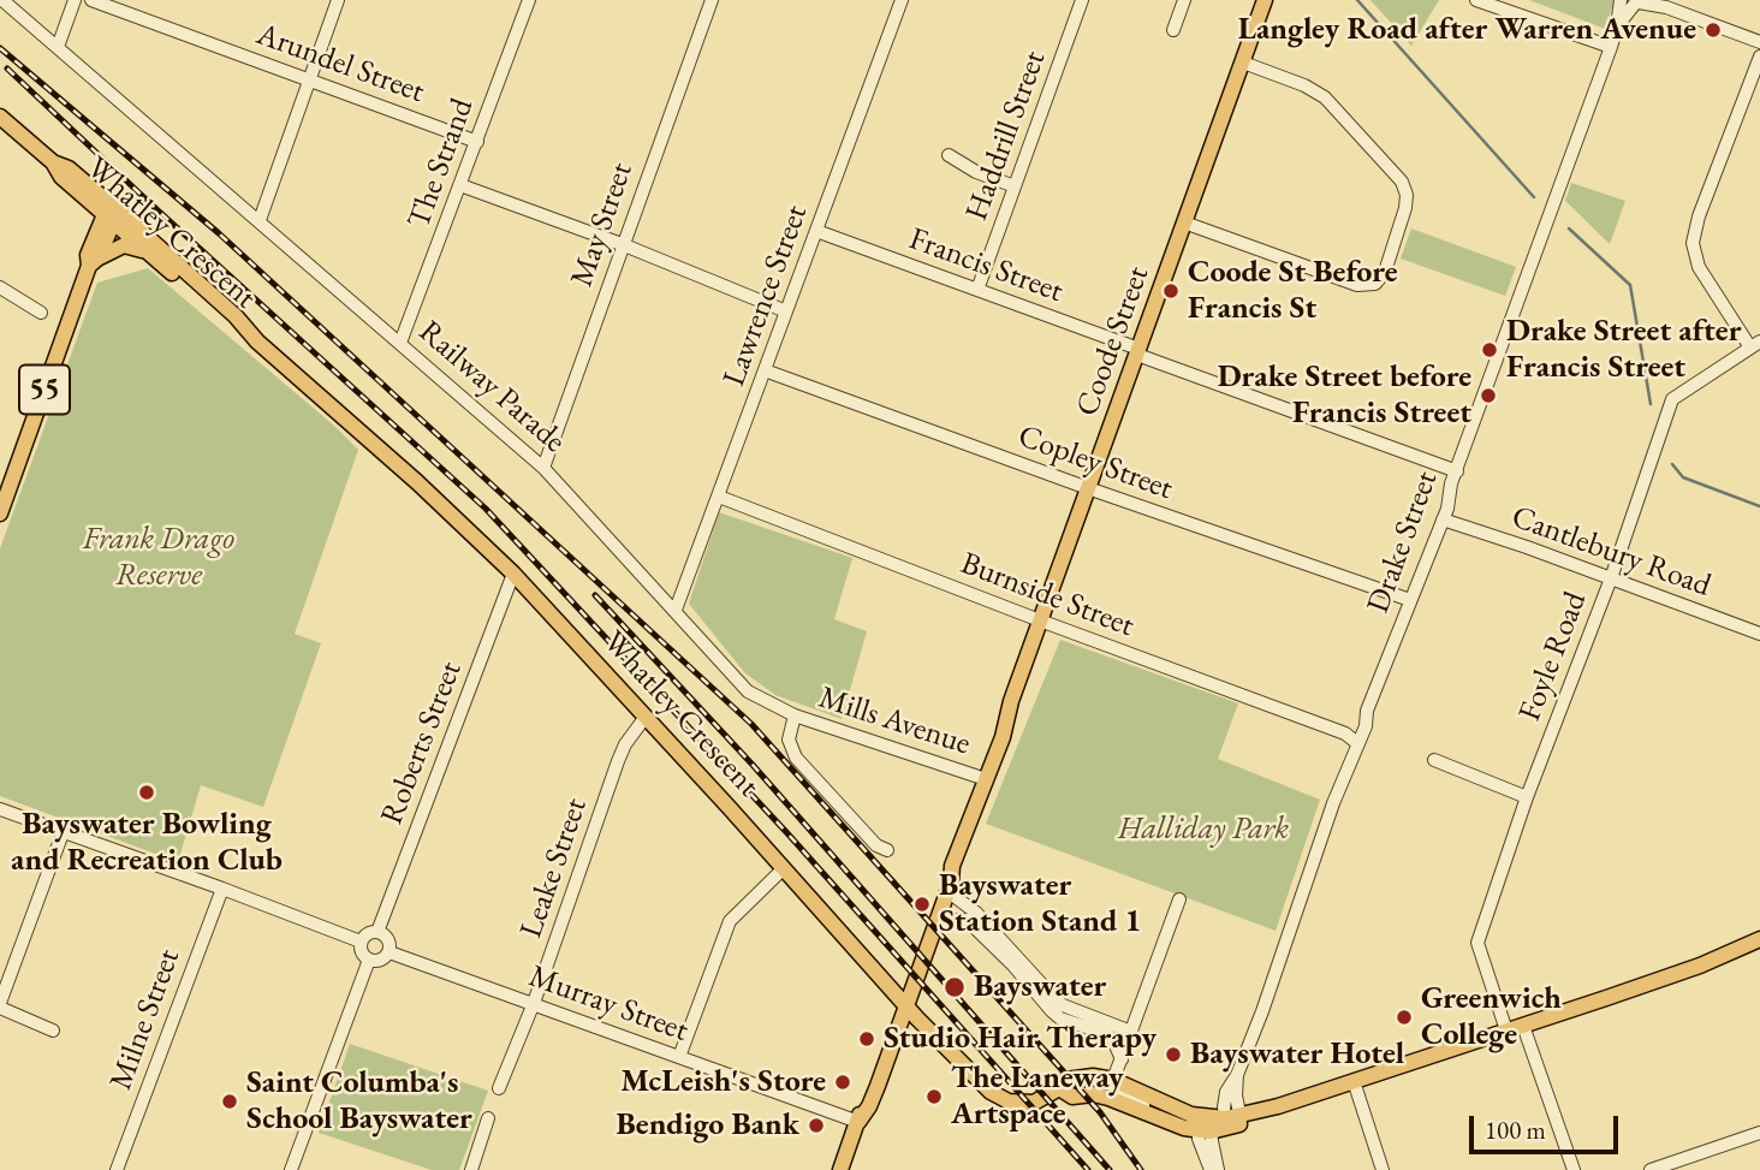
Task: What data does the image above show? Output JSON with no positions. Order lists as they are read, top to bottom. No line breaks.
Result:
{"streets":{"main road":["Whatley Crescent","Coode Street","55"],"street":["Arundel Street","Haddrill Street","The Strand","May Street","Francis Street","Lawrence Street","Railway Parade","Copley Street","Drake Street","Cantlebury Road","Burnside Street","Foyle Road","Mills Avenue","Roberts Street","Leake Street","Murray Street","Milne Street"]},"crossings":[["Arundel Street","The Strand"],["Haddrill Street","Francis Street"],["The Strand","Railway Parade"],["May Street","Railway Parade"],["Whatley Crescent","Coode Street"],["Whatley Crescent","55"],["Whatley Crescent","Roberts Street"],["Whatley Crescent","Leake Street"],["Francis Street","Lawrence Street"],["Francis Street","Coode Street"],["Francis Street","Drake Street"],["Lawrence Street","Railway Parade"],["Lawrence Street","Copley Street"],["Lawrence Street","Burnside Street"],["Coode Street","Copley Street"],["Coode Street","Burnside Street"],["Coode Street","Mills Avenue"],["Coode Street","Murray Street"],["Railway Parade","Mills Avenue"],["Copley Street","Drake Street"],["Drake Street","Cantlebury Road"],["Drake Street","Burnside Street"],["Cantlebury Road","Foyle Road"],["Roberts Street","Murray Street"],["Leake Street","Murray Street"]],"parks":["Frank Drago Reserve","Halliday Park"],"places":["Langley Road after Warren Avenue","Coode St Before Francis St","Drake Street after Francis Street","Drake Street before Francis Street","Bayswater Bowling and Recreation Club","Bayswater Station Stand 1","Bayswater","Greenwich College","Studio Hair Therapy","Bayswater Hotel","McLeish's Store","The Laneway Artspace","Saint Columba's School Bayswater","Bendigo Bank"],"scale_bar":"100 m"}
